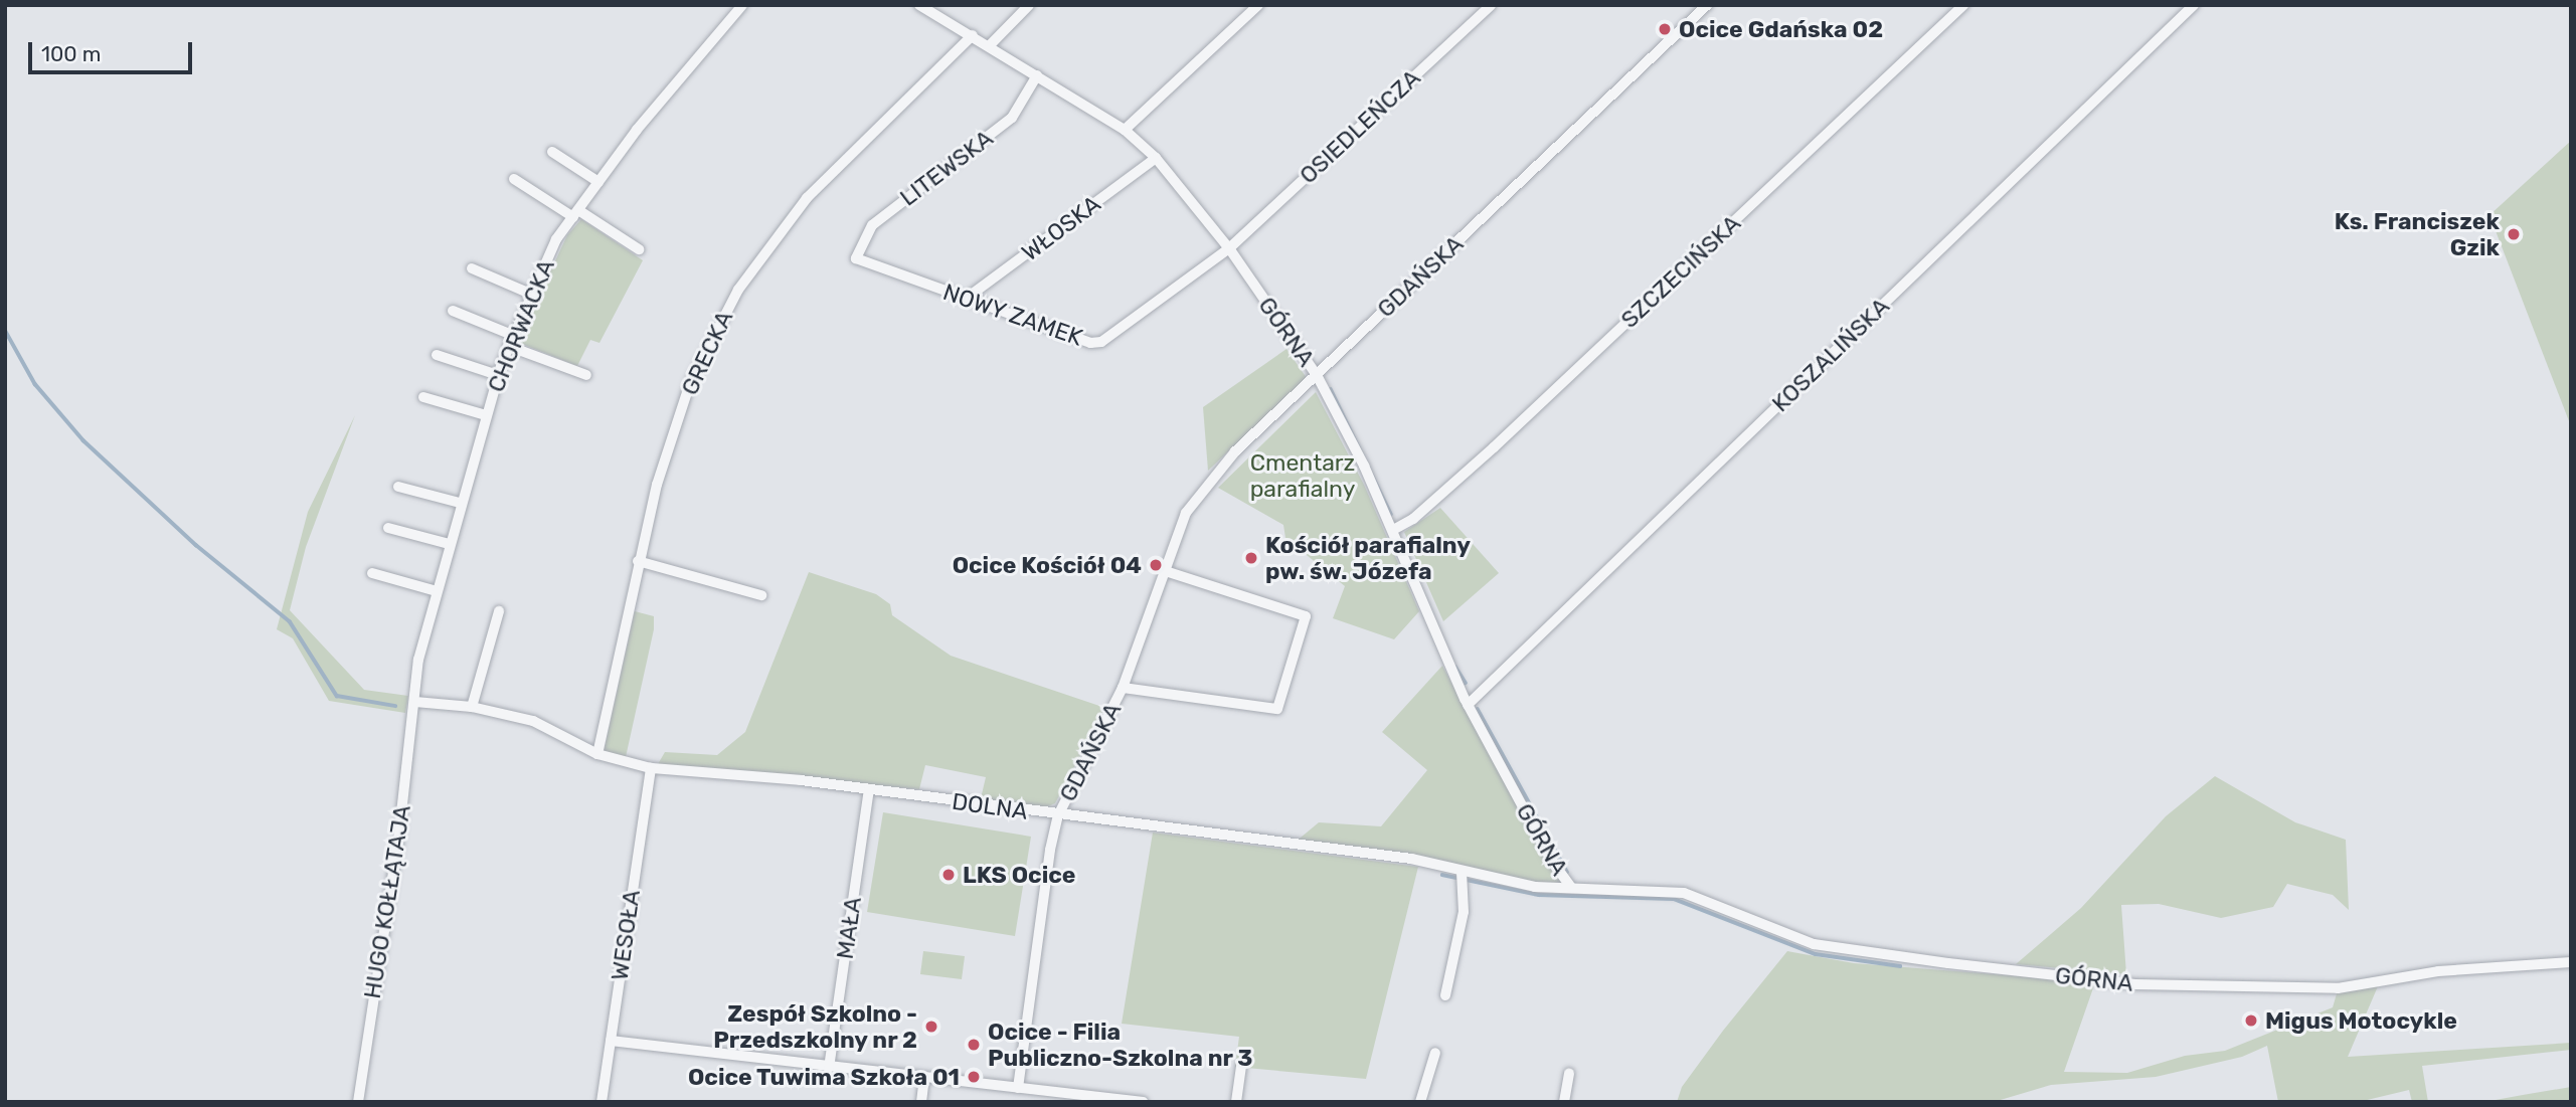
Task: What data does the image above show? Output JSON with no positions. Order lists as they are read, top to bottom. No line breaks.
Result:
{"streets":{"street":["OSIEDLEŃCZA","LITEWSKA","WŁOSKA","SZCZECIŃSKA","GDAŃSKA","NOWY ZAMEK","CHORWACKA","GÓRNA","GRECKA","KOSZALIŃSKA","DOLNA","HUGO KOŁŁĄTAJA","MAŁA","WESOŁA"]},"crossings":[["OSIEDLEŃCZA","NOWY ZAMEK"],["OSIEDLEŃCZA","GÓRNA"],["LITEWSKA","NOWY ZAMEK"],["LITEWSKA","GÓRNA"],["WŁOSKA","NOWY ZAMEK"],["WŁOSKA","GÓRNA"],["SZCZECIŃSKA","GÓRNA"],["GDAŃSKA","GÓRNA"],["GDAŃSKA","DOLNA"],["NOWY ZAMEK","GÓRNA"],["CHORWACKA","DOLNA"],["CHORWACKA","HUGO KOŁŁĄTAJA"],["GÓRNA","GRECKA"],["GÓRNA","KOSZALIŃSKA"],["GÓRNA","DOLNA"],["GRECKA","DOLNA"],["DOLNA","HUGO KOŁŁĄTAJA"],["DOLNA","MAŁA"],["DOLNA","WESOŁA"]],"parks":["Cmentarz parafialny"],"places":["Ocice Gdańska 02","Ks. Franciszek Gzik","Kościół parafialny pw. św. Józefa","Ocice Kościół 04","LKS Ocice","Migus Motocykle","Zespół Szkolno - Przedszkolny nr 2","Ocice - Filia Publiczno-Szkolna nr 3","Ocice Tuwima Szkoła 01"],"scale_bar":"100 m"}
